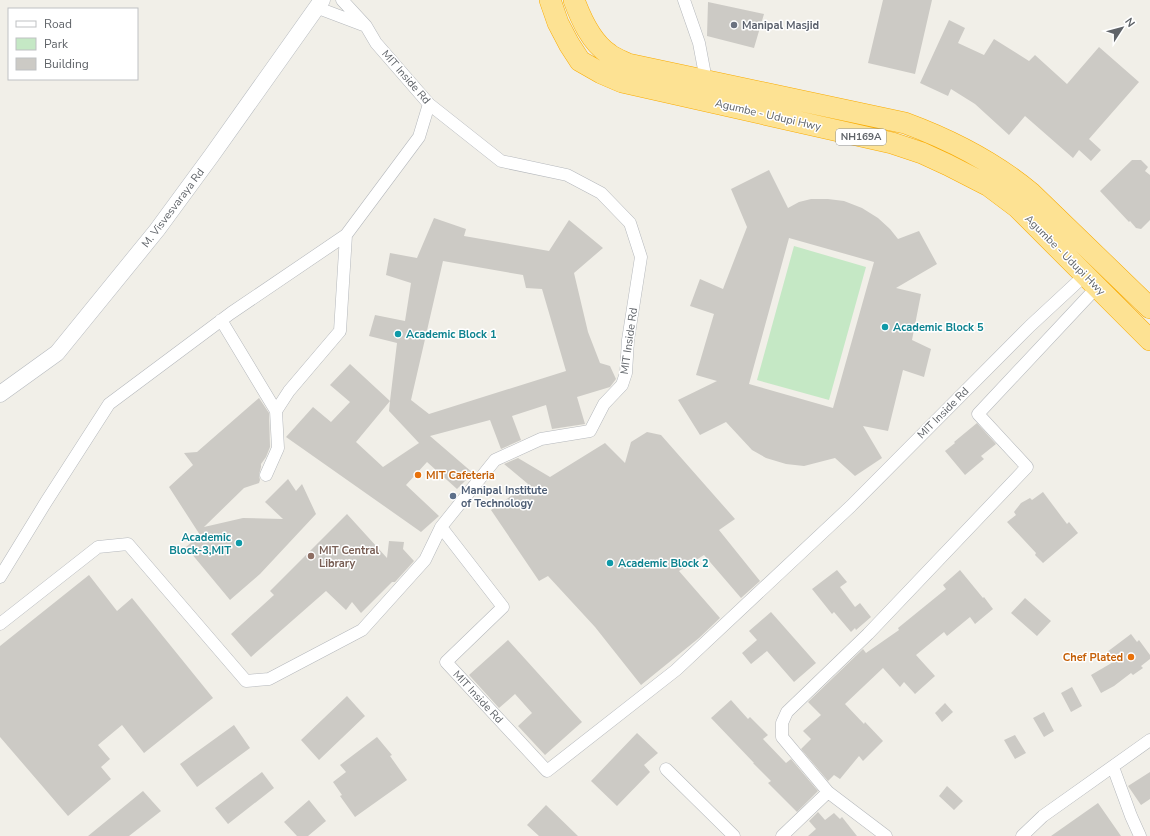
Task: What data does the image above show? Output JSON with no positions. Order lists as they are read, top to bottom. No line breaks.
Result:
{"streets":{"highway":["Agumbe - Udupi Hwy","NH169A"],"street":["MIT Inside Rd","M. Visvesvaraya Rd"]},"crossings":[["MIT Inside Rd","Agumbe - Udupi Hwy"]],"places":["Manipal Masjid","Academic Block 5","Academic Block 1","MIT Cafeteria","Manipal Institute of Technology","Academic Block-3,MIT","MIT Central Library","Academic Block 2","Chef Plated"],"legend":["Road","Park","Building"],"north":"top right"}
